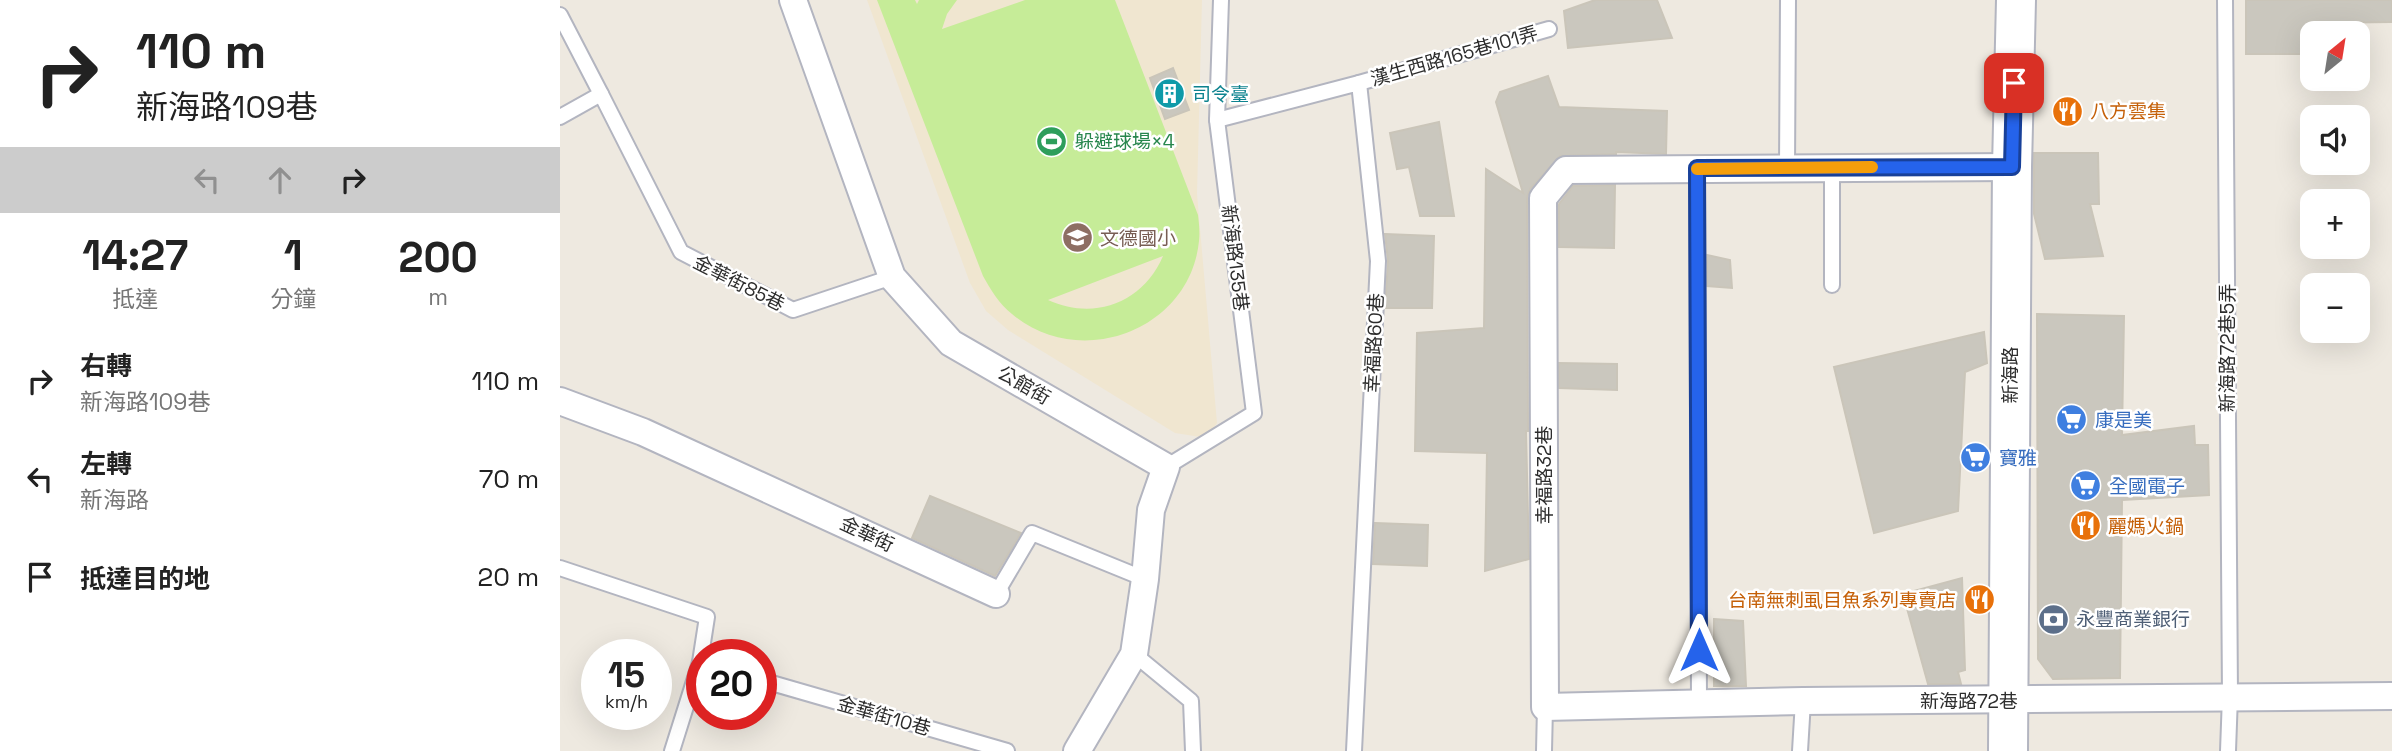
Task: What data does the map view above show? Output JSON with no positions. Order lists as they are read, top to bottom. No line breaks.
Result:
{"streets":{"street":["新海路","公館街","幸福路32巷","金華街","新海路72巷"],"lane":["漢生西路165巷101弄","新海路135巷","金華街85巷","幸福路60巷","新海路72巷5弄","金華街10巷"]},"crossings":[["漢生西路165巷101弄","幸福路60巷"],["新海路135巷","公館街"],["金華街85巷","公館街"],["新海路72巷5弄","新海路72巷"],["新海路","新海路72巷"],["幸福路32巷","新海路72巷"]],"places":{"building":["司令臺"],"restaurant":["八方雲集","麗媽火鍋","台南無刺虱目魚系列專賣店"],"sports":["躲避球場×4"],"school or university":["文德國小"],"supermarket":["康是美","寶雅","全國電子"],"bank":["永豐商業銀行"]},"north":"top right","page":{"turn":["110 m","新海路109巷"],"map_buttons":["+","−"],"eta":["14:27","抵達","1","分鐘","200","m"],"list":[{"name":"右轉","note":"新海路109巷","value":"110 m"},{"name":"左轉","note":"新海路","value":"70 m"},{"name":"抵達目的地","value":"20 m"}],"speed":"15 km/h","limit":"20"}}
